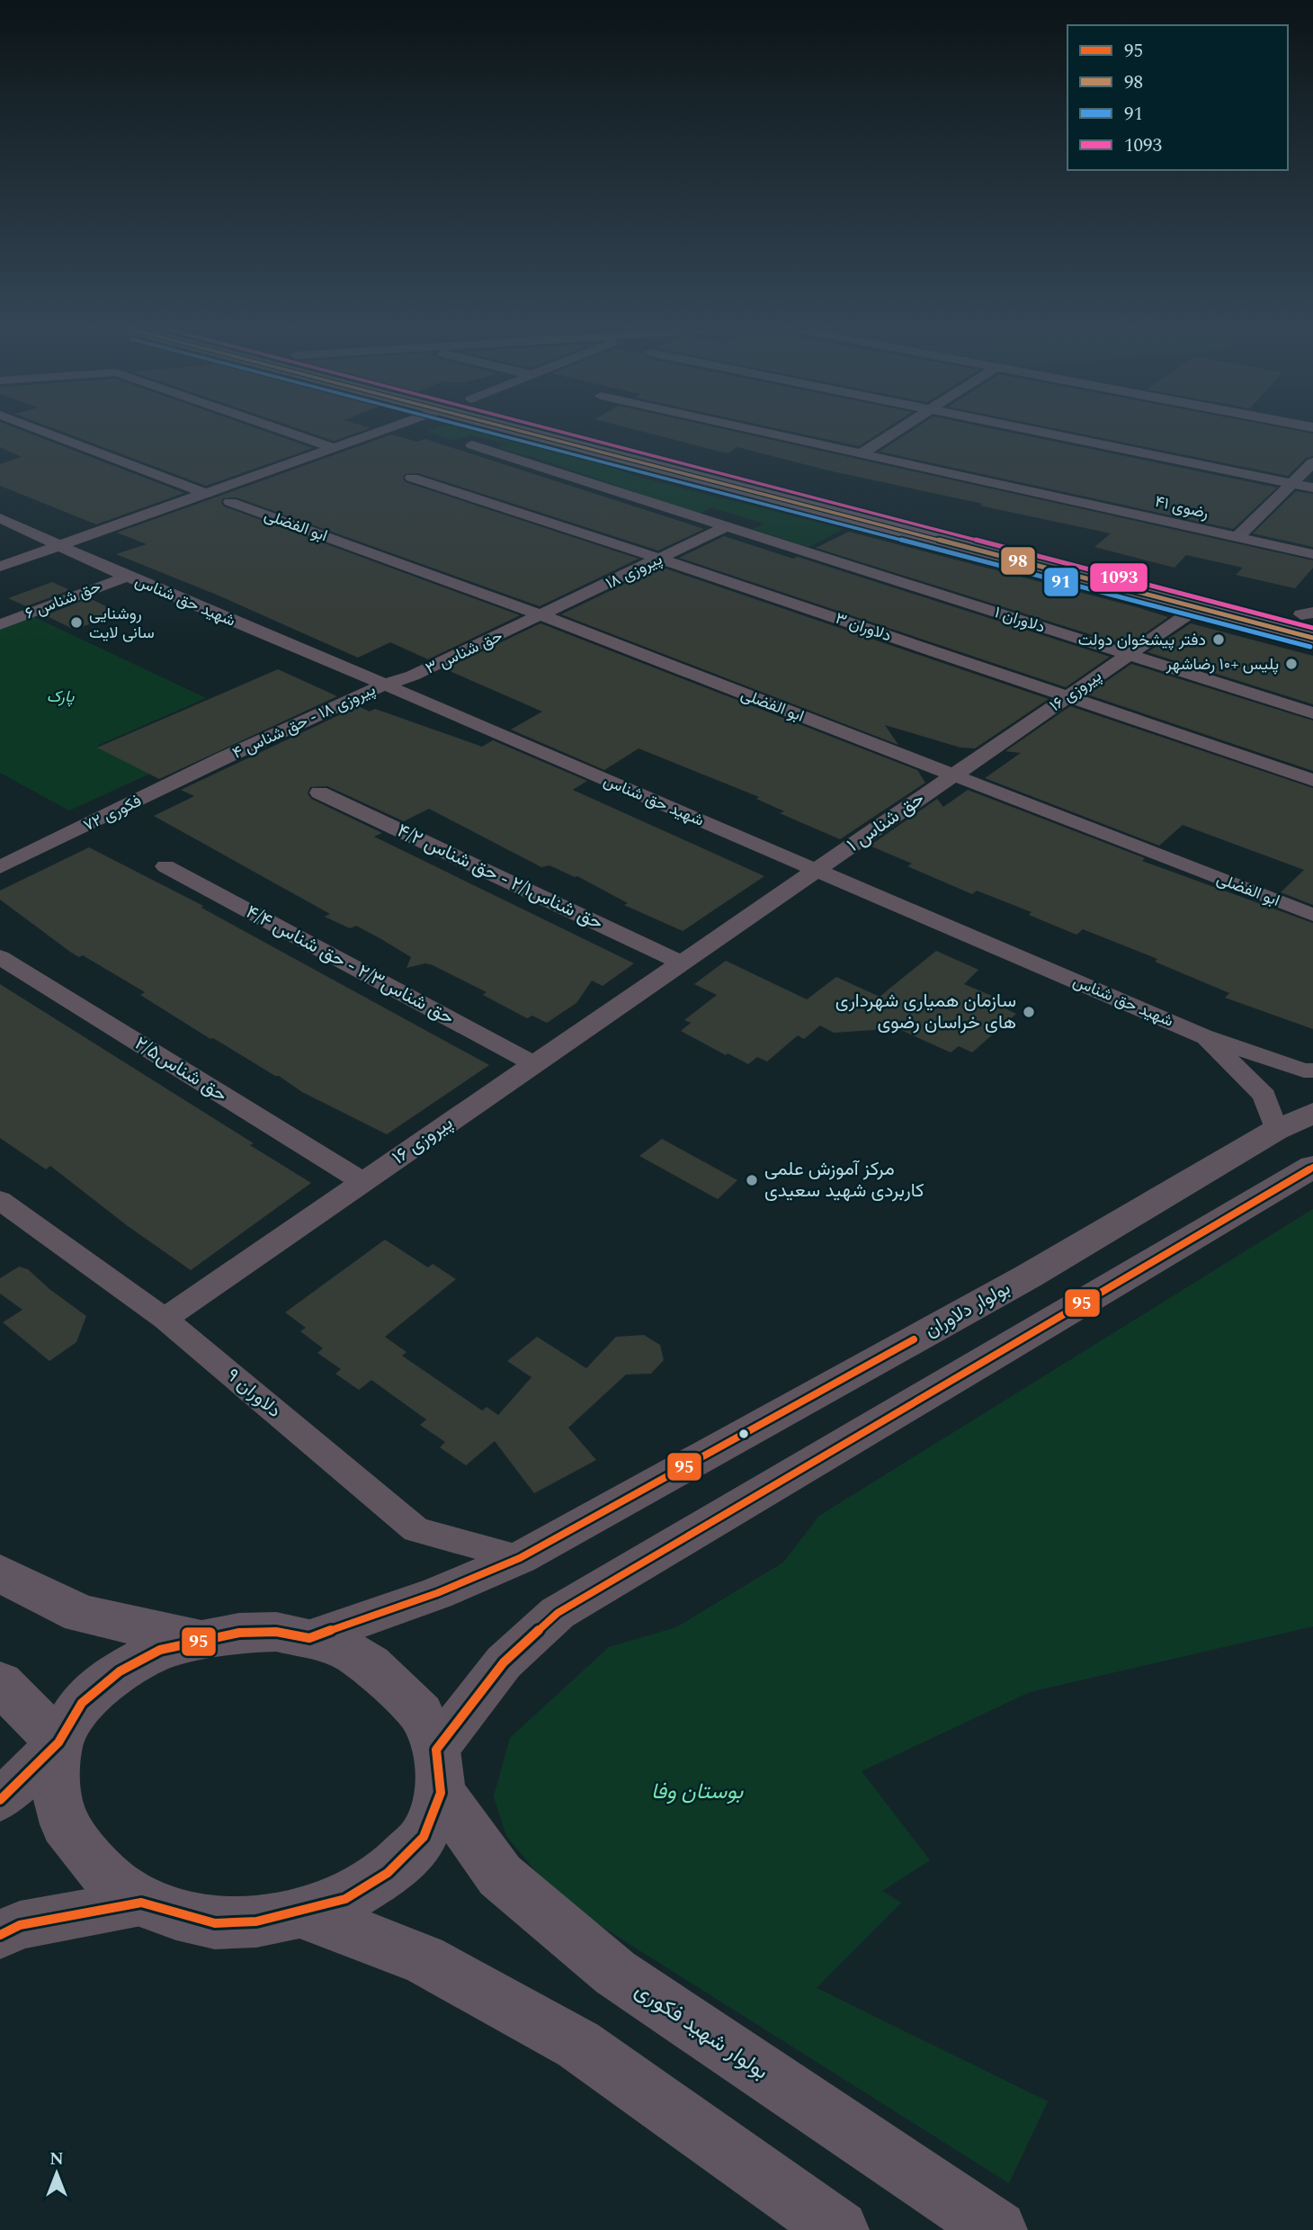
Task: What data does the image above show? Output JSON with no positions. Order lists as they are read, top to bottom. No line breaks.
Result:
{"streets":{"main road":["بولوار شهید فکوری"],"street":["رضوی ۴۱","ابو الفضلی","پیروزی ۱۸","حق شناس ۶","شهید حق شناس","دلاوران ۱","دلاوران ۳","حق شناس ۳","پیروزی ۱۶","پیروزی ۱۸ - حق شناس ۴","فکوری ۷۲","حق شناس ۱","حق شناس۲/۱ - حق شناس ۴/۲","حق شناس۲/۳ - حق شناس ۴/۴","حق شناس۲/۵","بولوار دلاوران","دلاوران ۹"]},"crossings":[["ابو الفضلی","پیروزی ۱۸"],["ابو الفضلی","حق شناس ۳"],["ابو الفضلی","پیروزی ۱۶"],["ابو الفضلی","حق شناس ۱"],["پیروزی ۱۸","دلاوران ۱"],["پیروزی ۱۸","دلاوران ۳"],["پیروزی ۱۸","حق شناس ۳"],["حق شناس ۶","شهید حق شناس"],["شهید حق شناس","حق شناس ۳"],["شهید حق شناس","پیروزی ۱۸ - حق شناس ۴"],["شهید حق شناس","حق شناس ۱"],["دلاوران ۱","پیروزی ۱۶"],["دلاوران ۳","پیروزی ۱۶"],["حق شناس ۳","پیروزی ۱۸ - حق شناس ۴"],["پیروزی ۱۶","حق شناس ۱"],["پیروزی ۱۶","حق شناس۲/۱ - حق شناس ۴/۲"],["پیروزی ۱۶","حق شناس۲/۳ - حق شناس ۴/۴"],["پیروزی ۱۶","حق شناس۲/۵"],["پیروزی ۱۶","دلاوران ۹"],["پیروزی ۱۸ - حق شناس ۴","فکوری ۷۲"],["حق شناس ۱","حق شناس۲/۱ - حق شناس ۴/۲"],["بولوار دلاوران","دلاوران ۹"],["بولوار دلاوران","بولوار شهید فکوری"]],"parks":["پارک","بوستان وفا"],"places":["روشنایی سانی لایت","دفتر پیشخوان دولت","پلیس +۱۰ رضاشهر","سازمان همیاری شهرداری های خراسان رضوی","مرکز آموزش علمی کاربردی شهید سعیدی"],"lines":["transit line 98","transit line 91","transit line 1093","transit line 95"],"legend":["95","98","91","1093"],"north":"top"}
